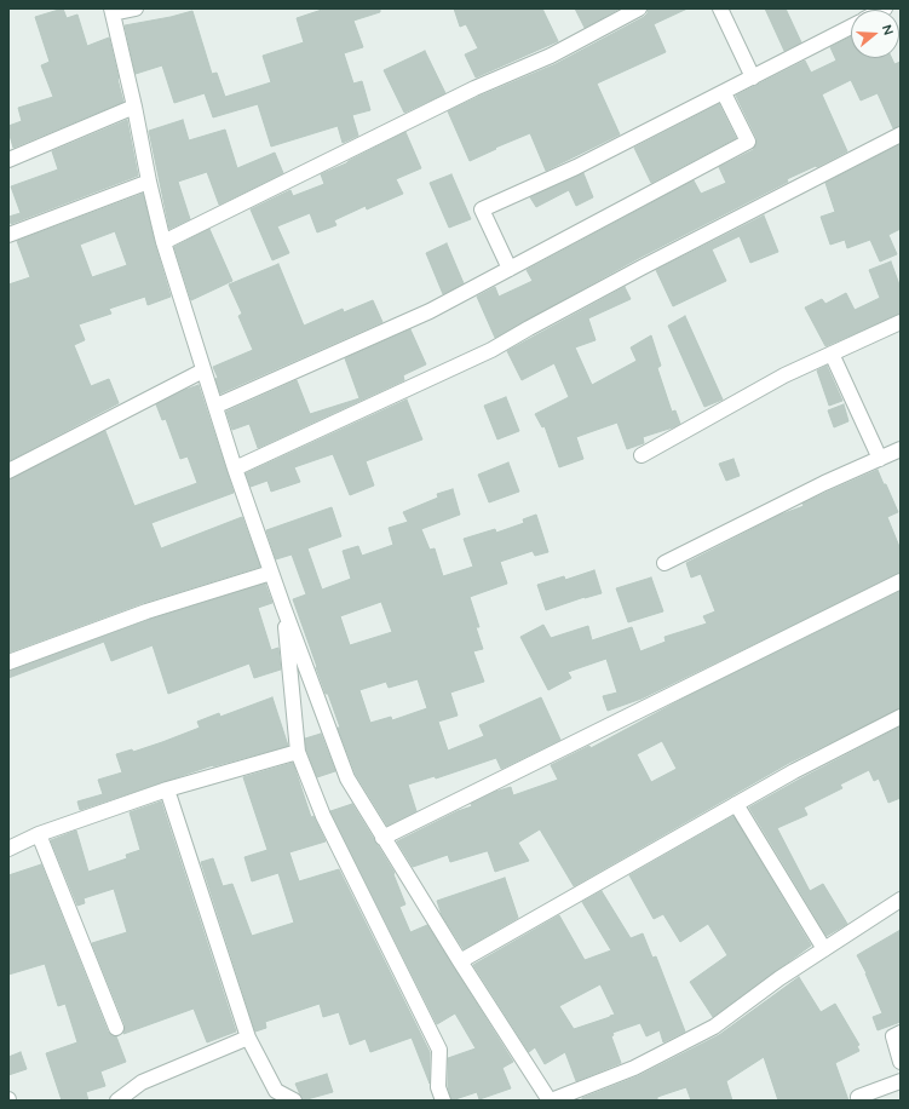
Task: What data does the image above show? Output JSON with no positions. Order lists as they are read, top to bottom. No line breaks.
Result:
{"north":"right"}
